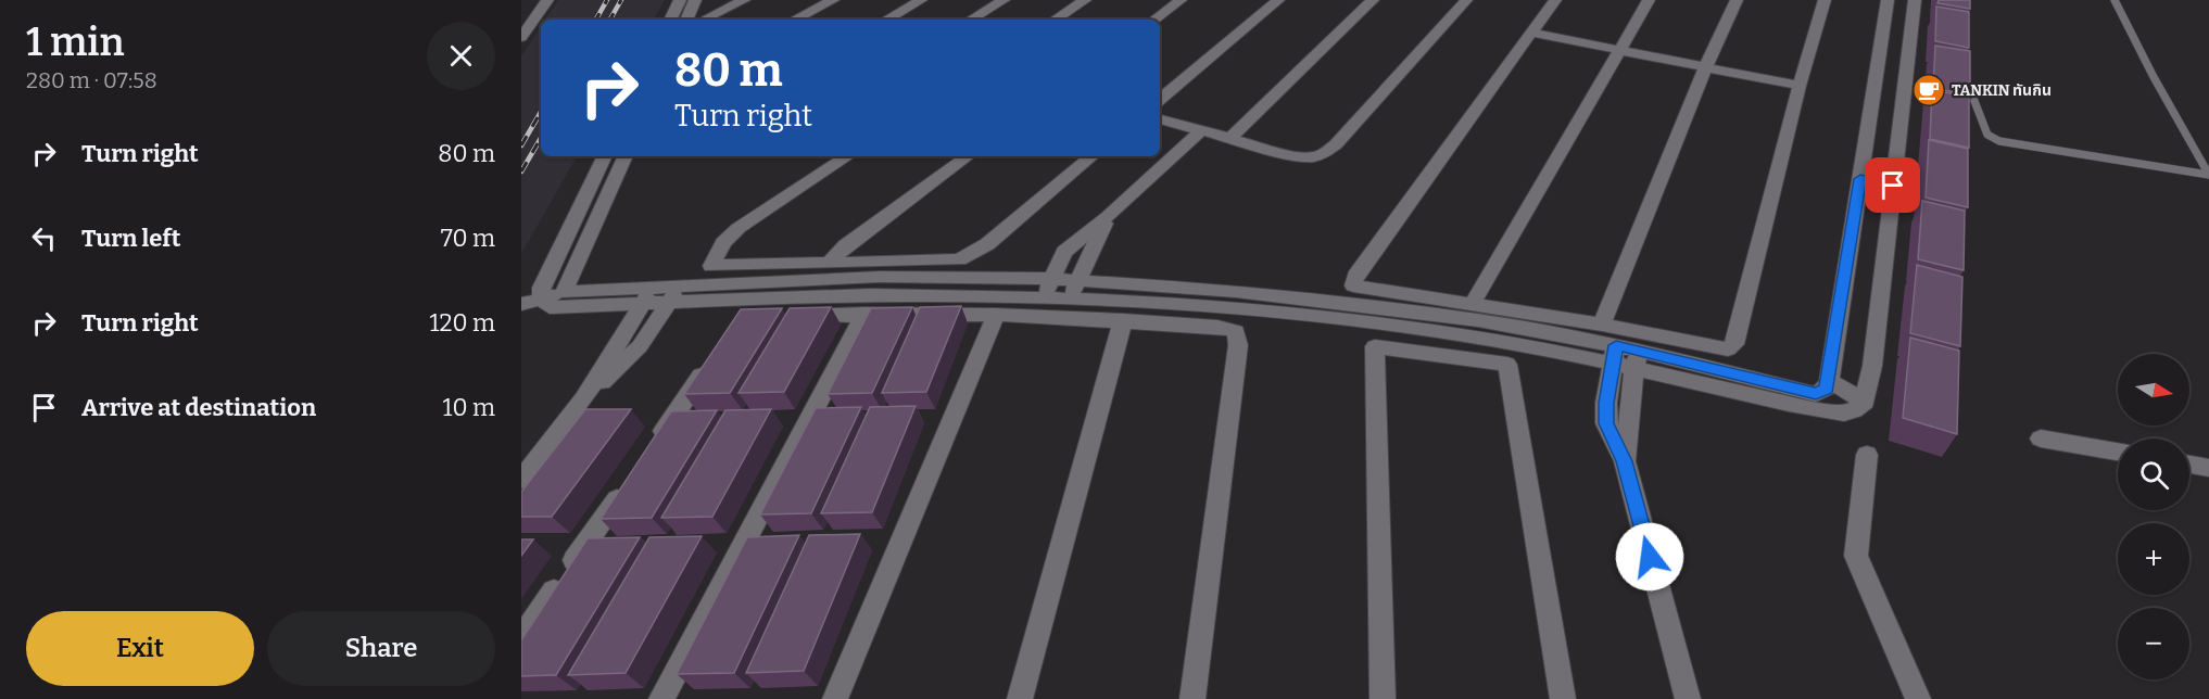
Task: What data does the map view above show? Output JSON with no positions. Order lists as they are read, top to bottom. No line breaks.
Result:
{"places":{"cafe":["TANKIN ทันกิน"]},"north":"right","page":{"heading":["1 min","280 m · 07:58"],"turn":["80 m","Turn right"],"list":[{"name":"Turn right","value":"80 m"},{"name":"Turn left","value":"70 m"},{"name":"Turn right","value":"120 m"},{"name":"Arrive at destination","value":"10 m"}],"map_buttons":["+","−"],"buttons":["Exit","Share"]}}
